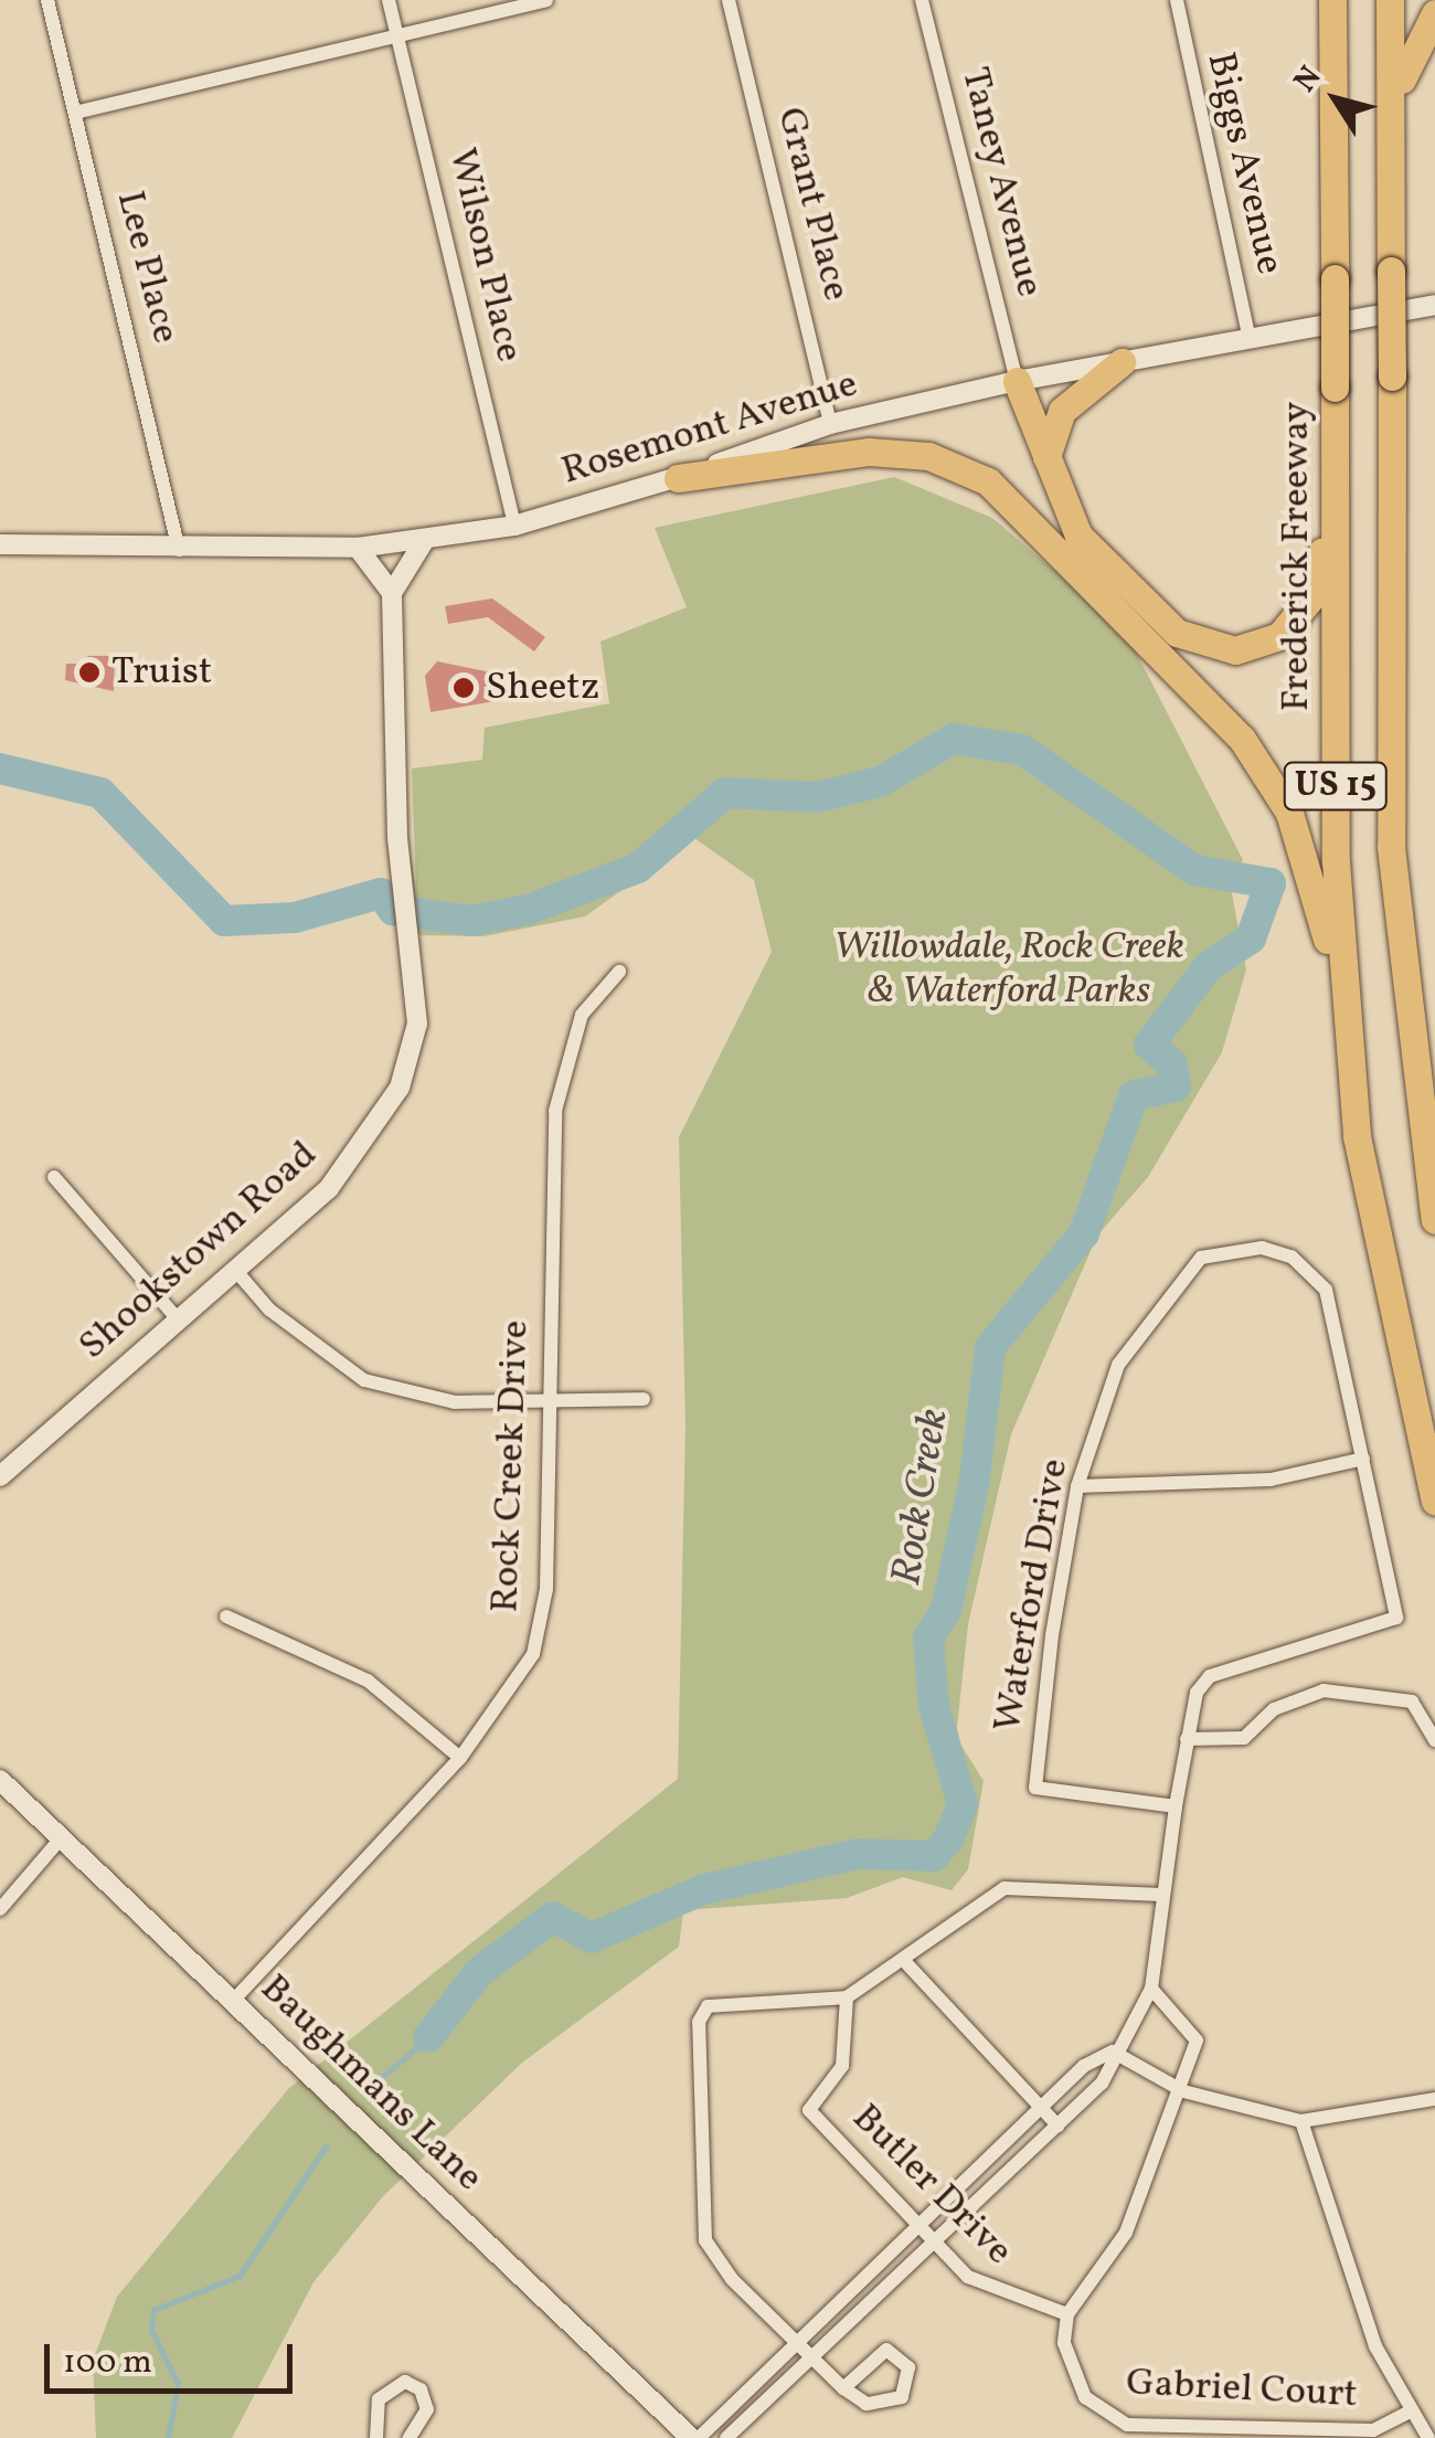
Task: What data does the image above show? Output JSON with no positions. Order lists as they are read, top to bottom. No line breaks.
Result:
{"streets":{"highway":["Frederick Freeway","US 15"],"main road":["Rosemont Avenue","Shookstown Road","Baughmans Lane"],"street":["Biggs Avenue","Taney Avenue","Grant Place","Wilson Place","Lee Place","Rock Creek Drive","Waterford Drive","Butler Drive","Gabriel Court"]},"crossings":[["Biggs Avenue","Rosemont Avenue"],["Taney Avenue","Rosemont Avenue"],["Grant Place","Rosemont Avenue"],["Wilson Place","Rosemont Avenue"],["Lee Place","Rosemont Avenue"],["Rock Creek Drive","Baughmans Lane"],["Waterford Drive","Baughmans Lane"],["Waterford Drive","Butler Drive"],["Butler Drive","Gabriel Court"]],"water":["Rock Creek"],"parks":["Willowdale, Rock Creek & Waterford Parks"],"places":["Truist","Sheetz"],"scale_bar":"100 m","north":"top left"}
